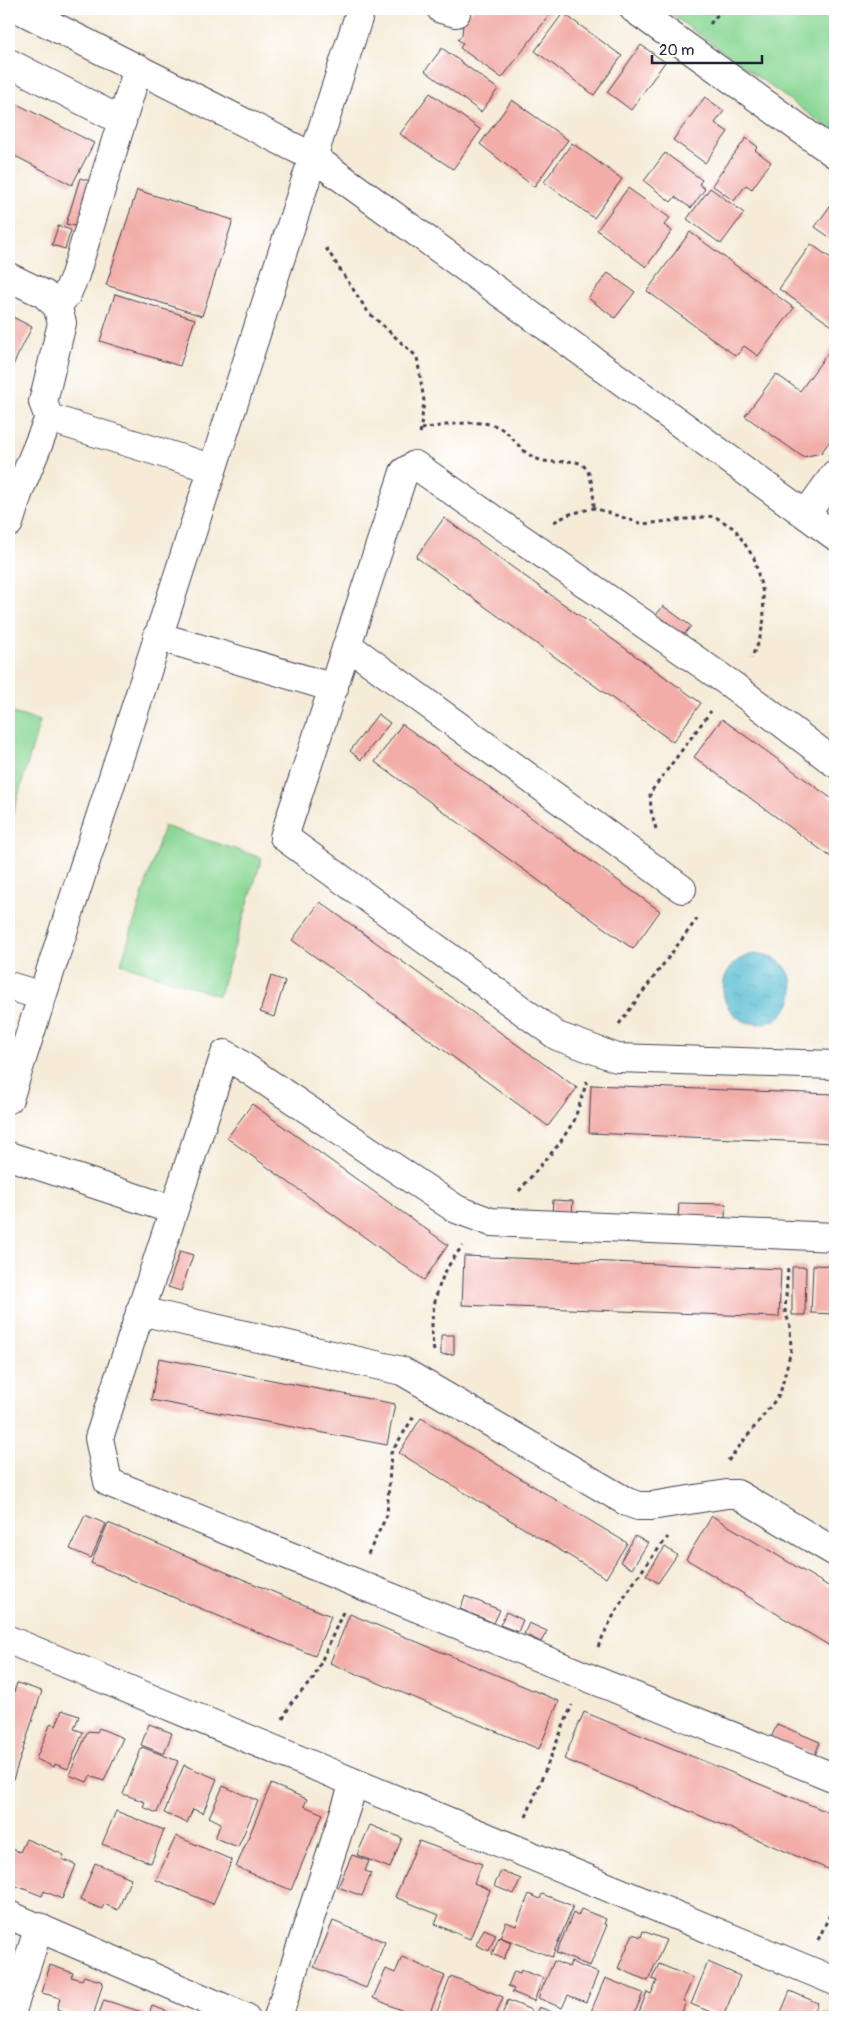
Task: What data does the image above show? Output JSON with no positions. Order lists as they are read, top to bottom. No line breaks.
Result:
{"scale_bar":"20 m"}
